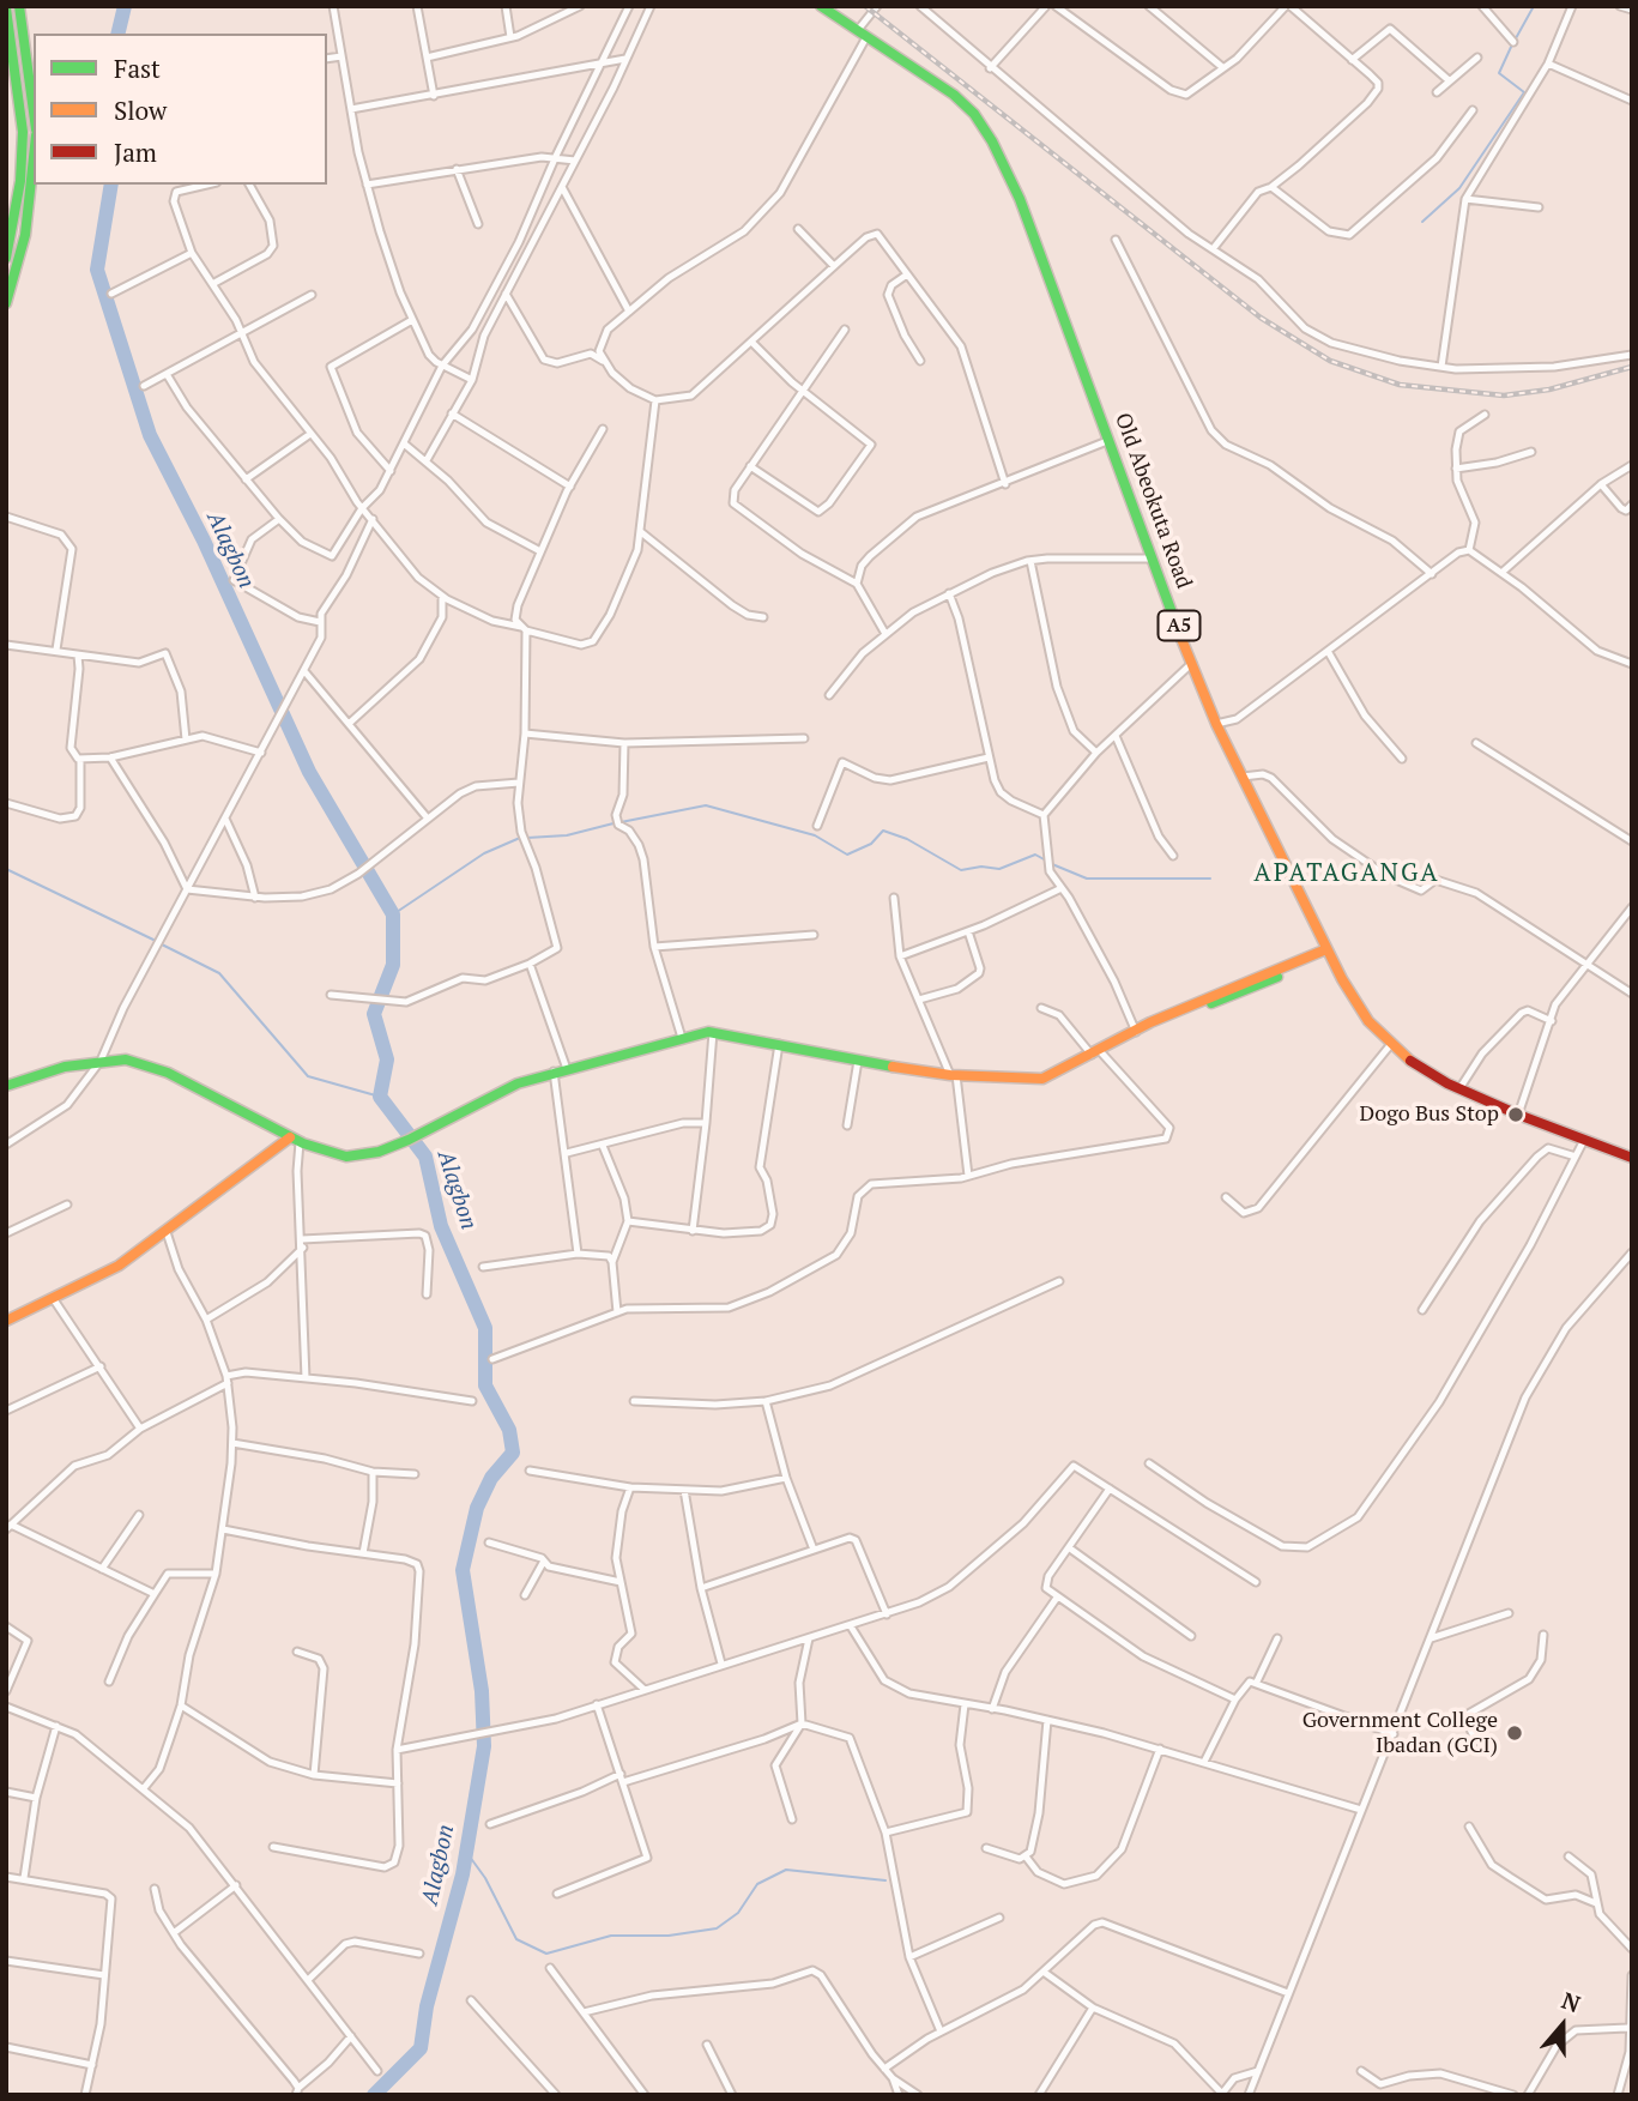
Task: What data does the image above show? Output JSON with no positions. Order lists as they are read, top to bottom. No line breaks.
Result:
{"streets":{"main road":["Old Abeokuta Road","A5"]},"districts":["APATAGANGA"],"water":["Alagbon"],"places":["Dogo Bus Stop","Government College Ibadan (GCI)"],"legend":["Fast","Slow","Jam"],"north":"top"}
